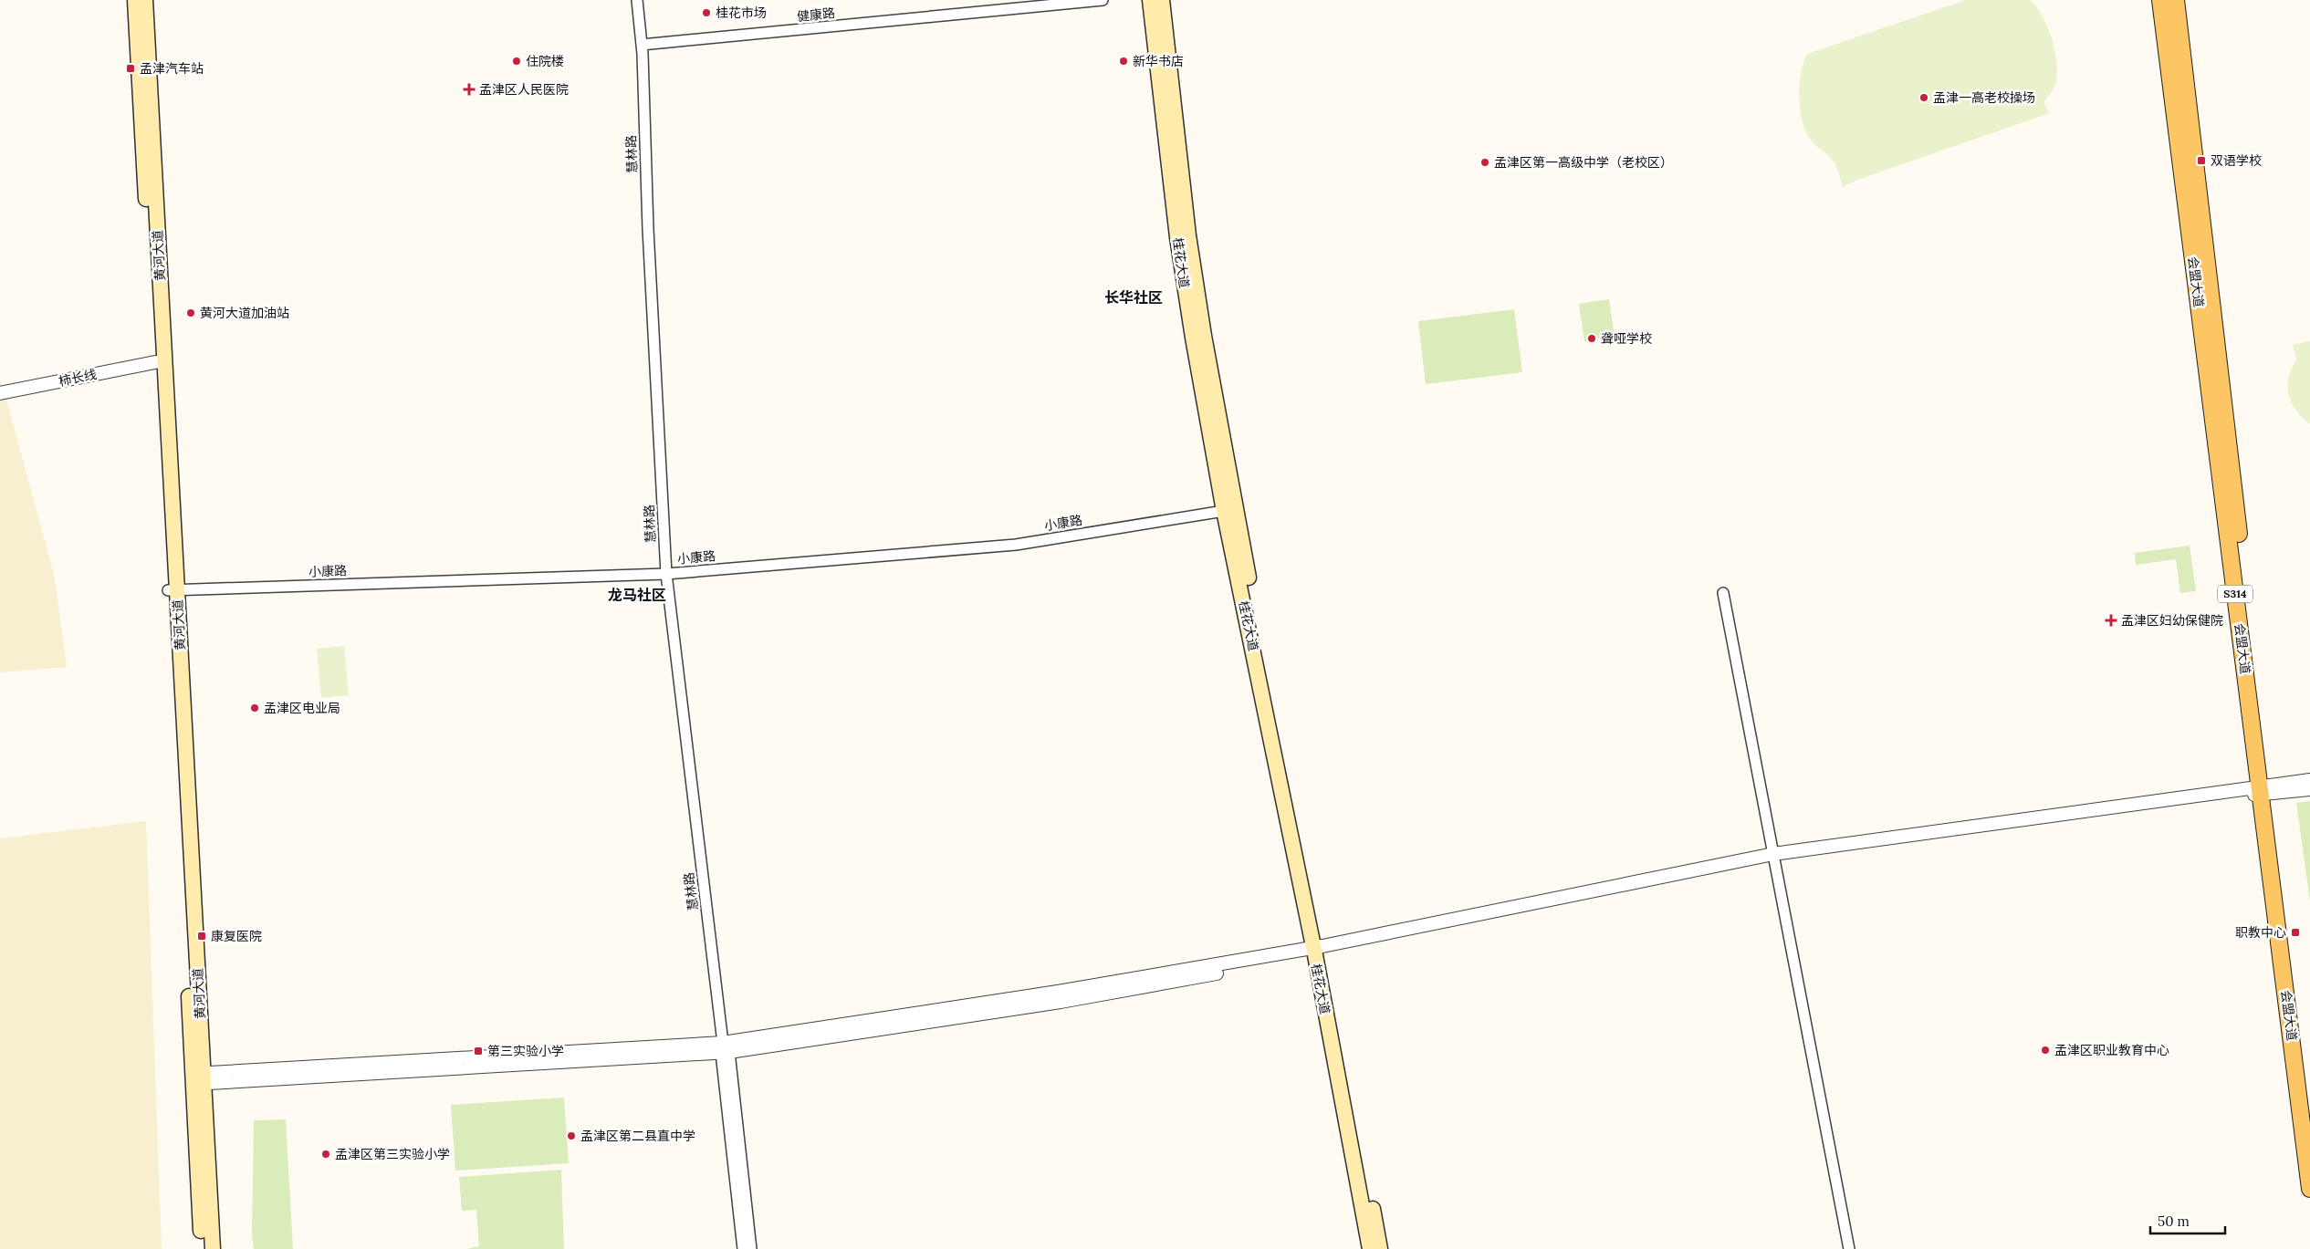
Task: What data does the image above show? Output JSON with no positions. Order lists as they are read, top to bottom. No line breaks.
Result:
{"streets":{"main road":["黄河大道","桂花大道","会盟大道","S314"],"street":["健康路","慧林路","柿长线","小康路"]},"crossings":[["健康路","慧林路"],["慧林路","小康路"],["黄河大道","柿长线"],["黄河大道","小康路"],["桂花大道","小康路"]],"districts":["长华社区","龙马社区"],"places":{"other":["桂花市场","住院楼","新华书店","孟津一高老校操场","孟津区第一高级中学（老校区）","黄河大道加油站","聋哑学校","孟津区电业局","孟津区职业教育中心","孟津区第二县直中学","孟津区第三实验小学"],"transit":["孟津汽车站","双语学校","职教中心","康复医院","第三实验小学"],"health":["孟津区人民医院","孟津区妇幼保健院"]},"scale_bar":"50 m"}
